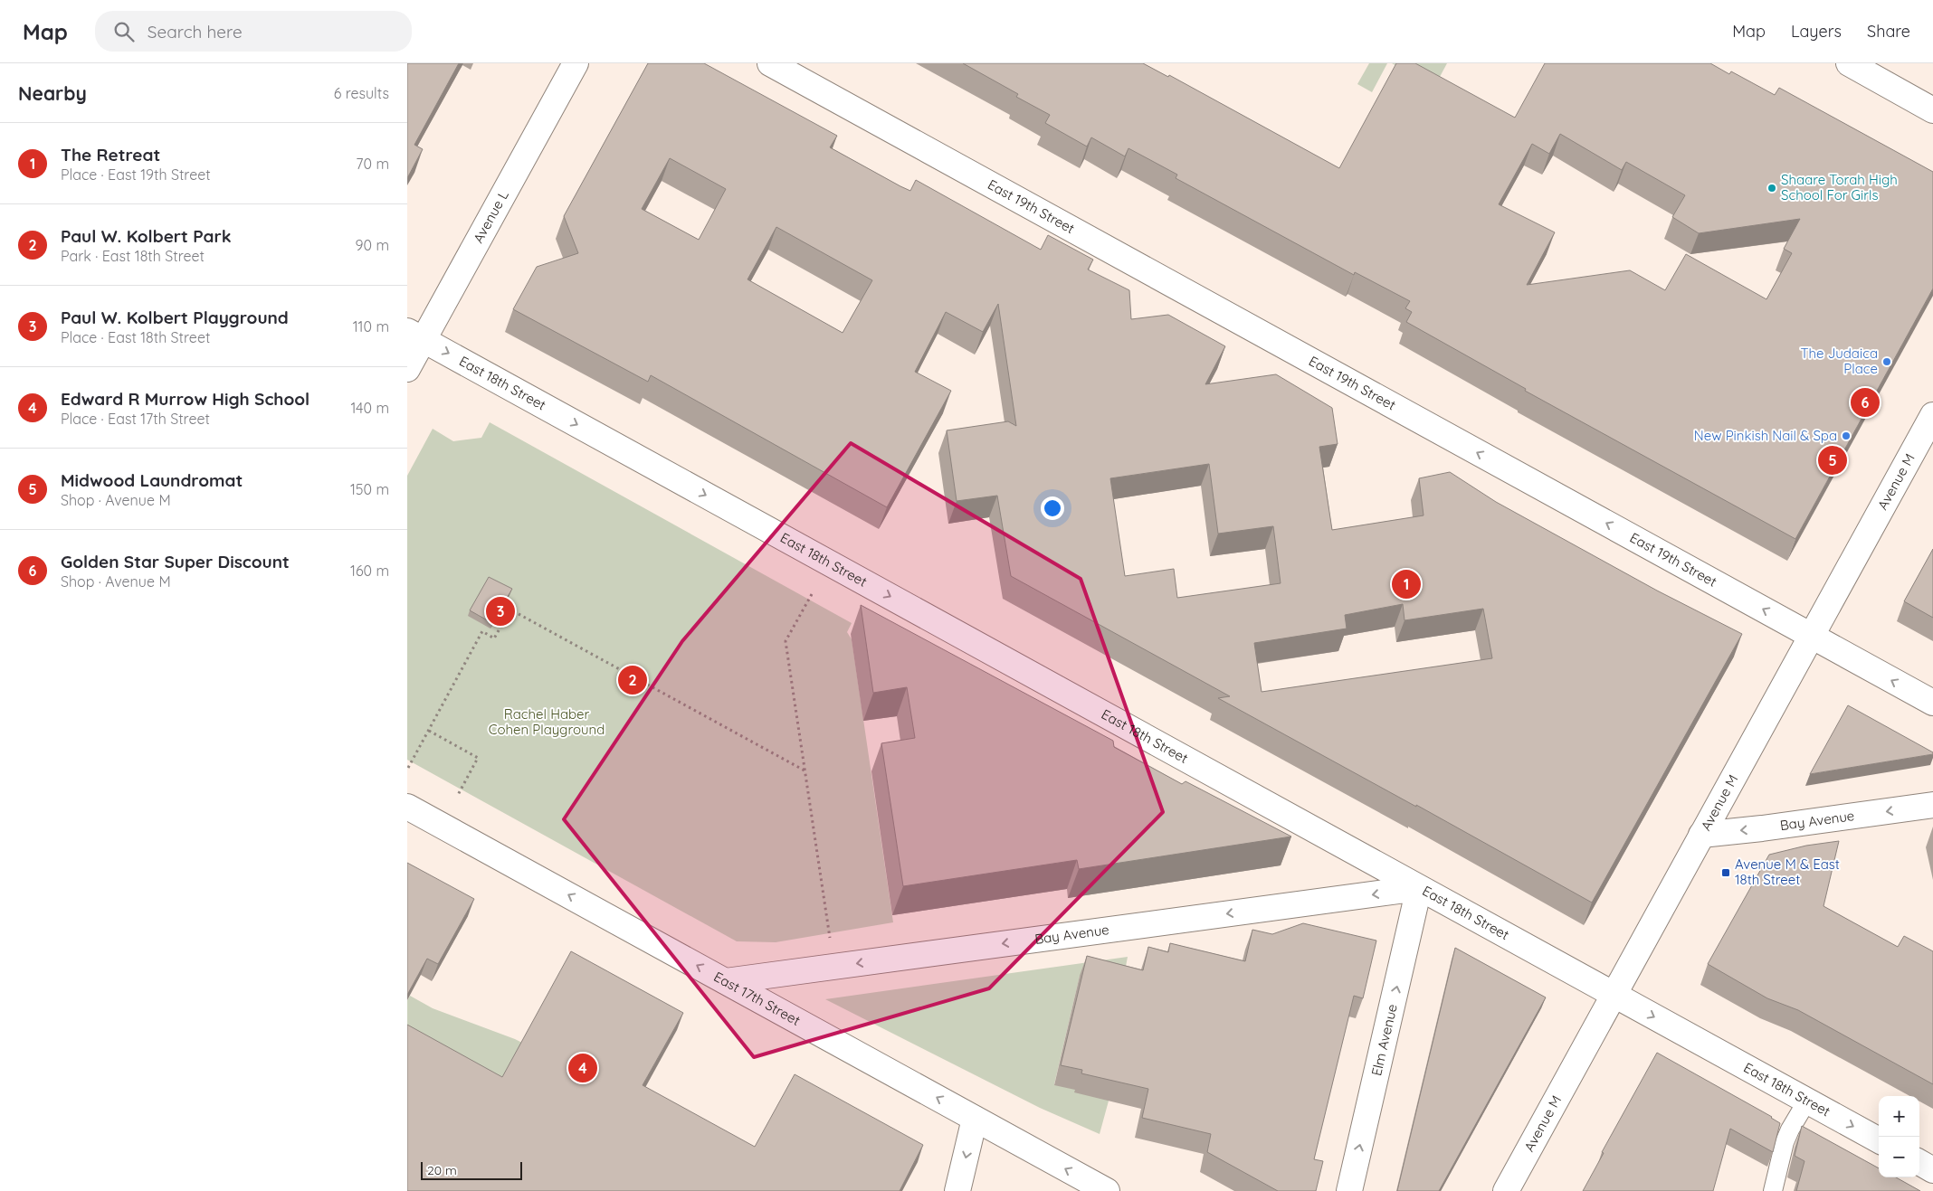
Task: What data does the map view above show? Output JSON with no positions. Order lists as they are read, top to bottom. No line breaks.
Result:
{"streets":{"street":["East 19th Street","Avenue L","East 18th Street","Avenue M","Bay Avenue","East 17th Street","Elm Avenue"]},"crossings":[["East 19th Street","Avenue M"],["Avenue L","East 18th Street"],["East 18th Street","Avenue M"],["East 18th Street","Bay Avenue"],["East 18th Street","Elm Avenue"],["Avenue M","Bay Avenue"],["Bay Avenue","East 17th Street"],["Bay Avenue","Elm Avenue"]],"one_way":["East 19th Street","East 18th Street","Bay Avenue","East 17th Street","Elm Avenue"],"parks":["Rachel Haber Cohen Playground"],"places":{"other":["Shaare Torah High School For Girls","The Judaica Place","New Pinkish Nail & Spa"],"transit":["Avenue M & East 18th Street"]},"scale_bar":"20 m","page":{"header":"Map","search":"Search here","nav":["Map","Layers","Share"],"heading":["Nearby","6 results"],"list":[{"mark":"1","name":"The Retreat","note":"Place · East 19th Street","value":"70 m"},{"mark":"2","name":"Paul W. Kolbert Park","note":"Park · East 18th Street","value":"90 m"},{"mark":"3","name":"Paul W. Kolbert Playground","note":"Place · East 18th Street","value":"110 m"},{"mark":"4","name":"Edward R Murrow High School","note":"Place · East 17th Street","value":"140 m"},{"mark":"5","name":"Midwood Laundromat","note":"Shop · Avenue M","value":"150 m"},{"mark":"6","name":"Golden Star Super Discount","note":"Shop · Avenue M","value":"160 m"}],"pins":["6","5","1","3","2","4"],"map_buttons":["+","−"],"scale":"20 m"}}
